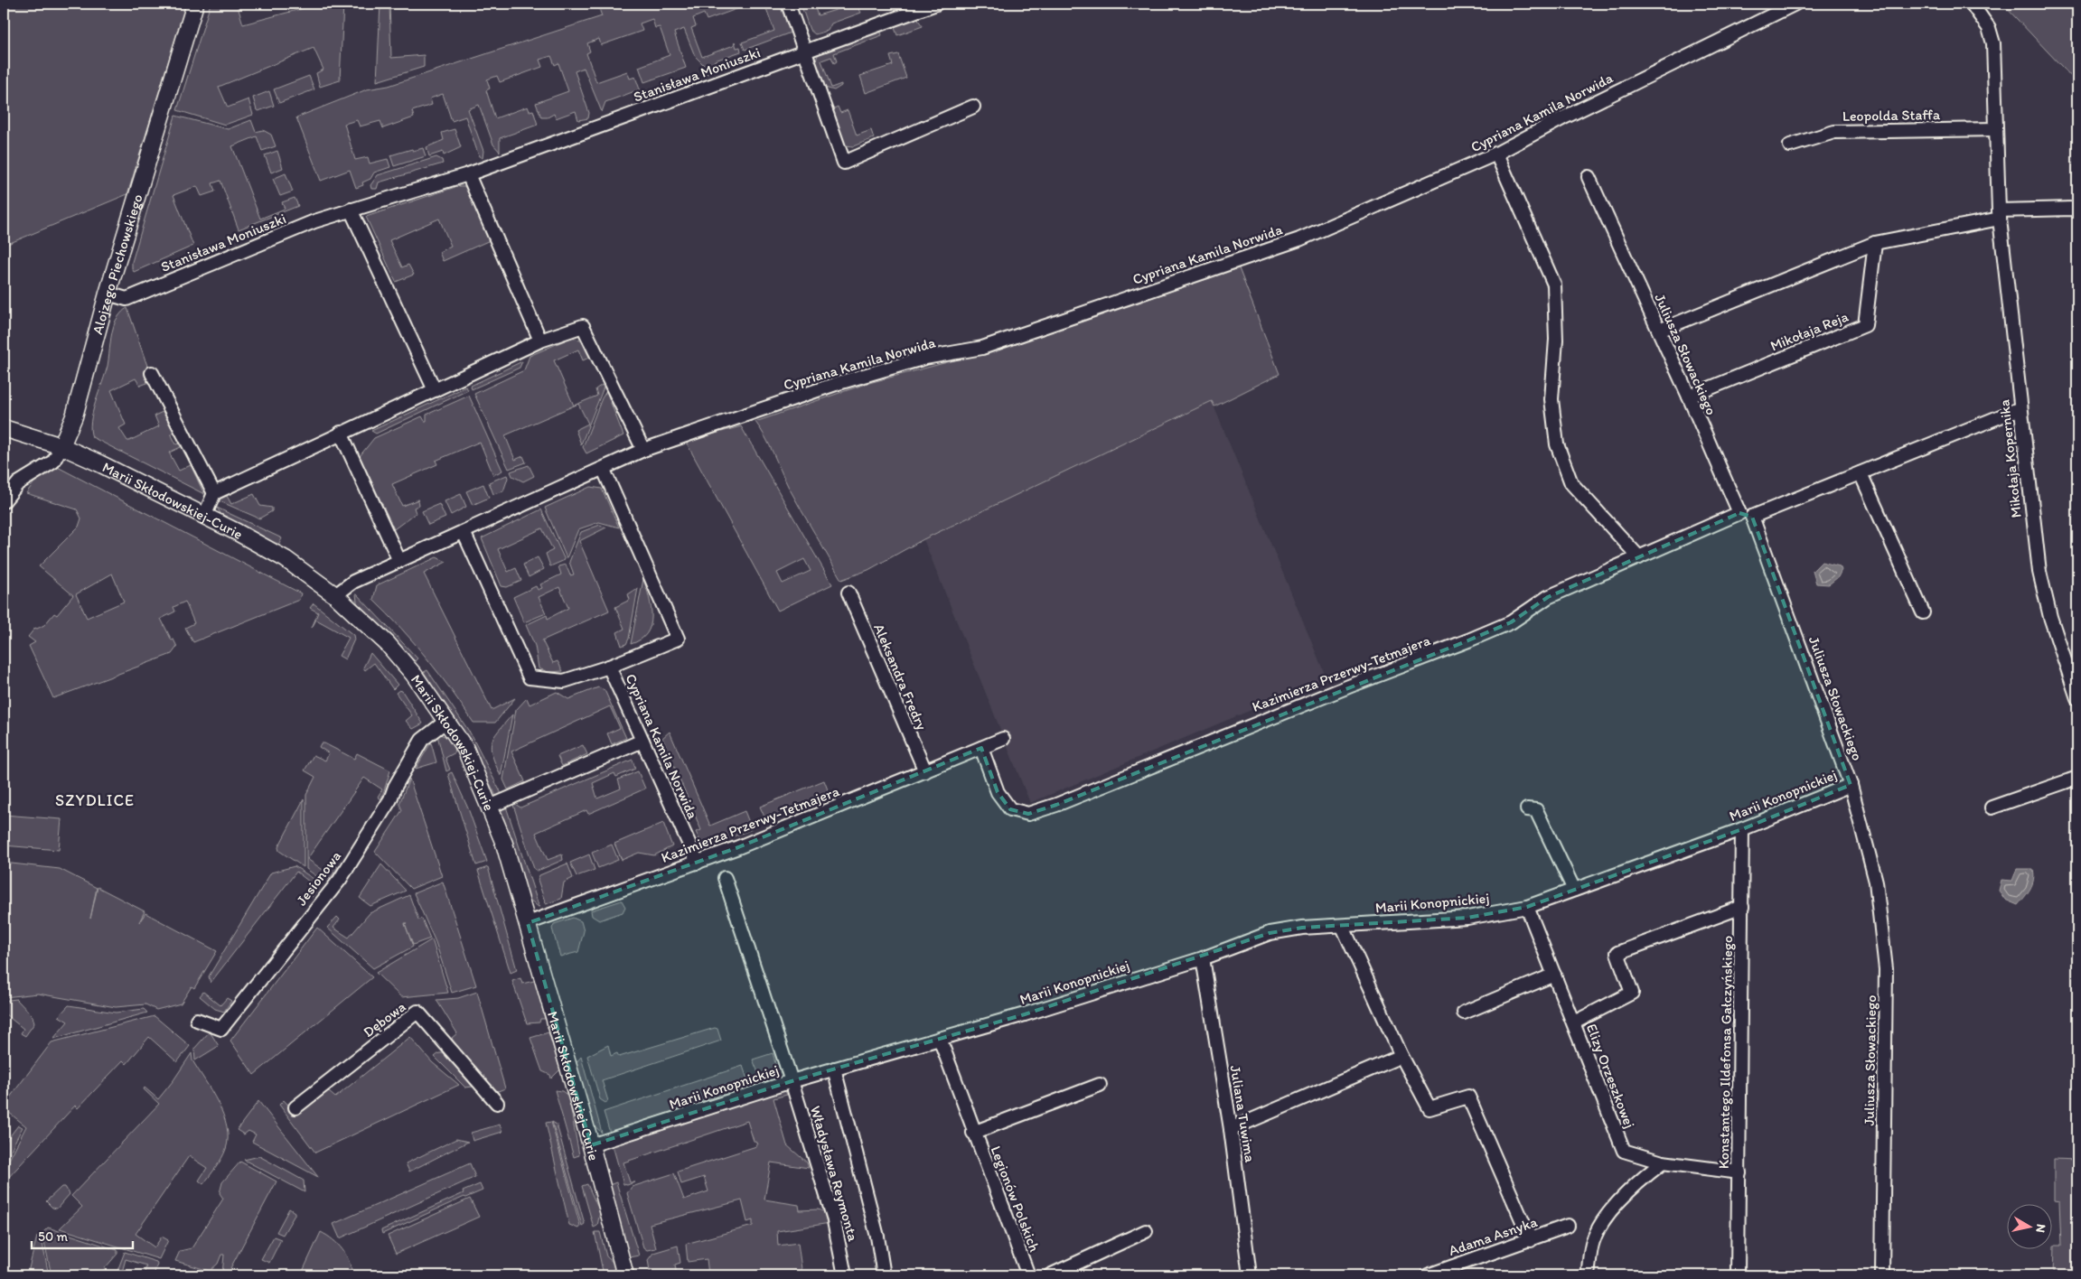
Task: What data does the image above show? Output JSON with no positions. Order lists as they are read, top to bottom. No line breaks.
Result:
{"streets":{"street":["Stanisława Moniuszki","Cypriana Kamila Norwida","Leopolda Staffa","Alojzego Piechowskiego","Mikołaja Reja","Juliusza Słowackiego","Mikołaja Kopernika","Marii Skłodowskiej-Curie","Kazimierza Przerwy-Tetmajera","Aleksandra Fredry","Marii Konopnickiej","Jesionowa","Dębowa","Konstantego Ildefonsa Gałczyńskiego","Elizy Orzeszkowej","Juliana Tuwima","Władysława Reymonta","Legionów Polskich","Adama Asnyka"]},"crossings":[["Stanisława Moniuszki","Alojzego Piechowskiego"],["Cypriana Kamila Norwida","Marii Skłodowskiej-Curie"],["Cypriana Kamila Norwida","Kazimierza Przerwy-Tetmajera"],["Leopolda Staffa","Mikołaja Kopernika"],["Alojzego Piechowskiego","Marii Skłodowskiej-Curie"],["Mikołaja Reja","Juliusza Słowackiego"],["Juliusza Słowackiego","Kazimierza Przerwy-Tetmajera"],["Juliusza Słowackiego","Marii Konopnickiej"],["Marii Skłodowskiej-Curie","Kazimierza Przerwy-Tetmajera"],["Marii Skłodowskiej-Curie","Marii Konopnickiej"],["Marii Skłodowskiej-Curie","Jesionowa"],["Kazimierza Przerwy-Tetmajera","Aleksandra Fredry"],["Marii Konopnickiej","Konstantego Ildefonsa Gałczyńskiego"],["Marii Konopnickiej","Elizy Orzeszkowej"],["Marii Konopnickiej","Juliana Tuwima"],["Marii Konopnickiej","Władysława Reymonta"],["Marii Konopnickiej","Legionów Polskich"],["Konstantego Ildefonsa Gałczyńskiego","Elizy Orzeszkowej"]],"districts":["SZYDLICE"],"scale_bar":"50 m","north":"right"}
